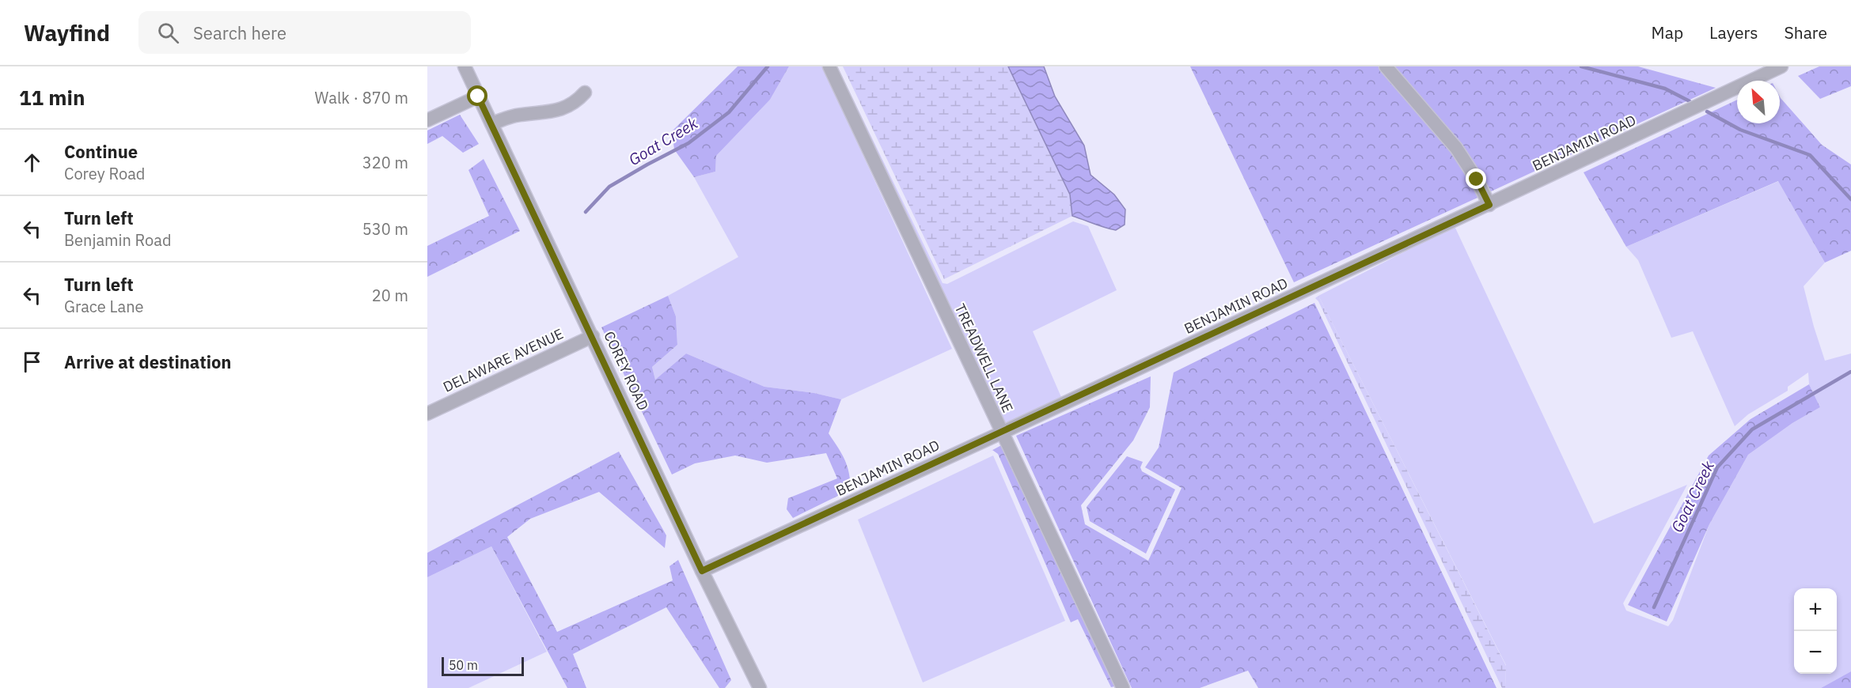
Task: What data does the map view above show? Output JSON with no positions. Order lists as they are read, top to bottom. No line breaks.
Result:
{"streets":{"street":["BENJAMIN ROAD","TREADWELL LANE","DELAWARE AVENUE","COREY ROAD"]},"crossings":[["BENJAMIN ROAD","TREADWELL LANE"],["BENJAMIN ROAD","COREY ROAD"],["DELAWARE AVENUE","COREY ROAD"]],"water":["Goat Creek"],"scale_bar":"50 m","north":"top left","page":{"header":"Wayfind","search":"Search here","nav":["Map","Layers","Share"],"heading":["11 min","Walk · 870 m"],"list":[["Continue","Corey Road","320 m"],["Turn left","Benjamin Road","530 m"],["Turn left","Grace Lane","20 m"],"Arrive at destination"],"map_buttons":["+","−"],"scale":"50 m"}}
